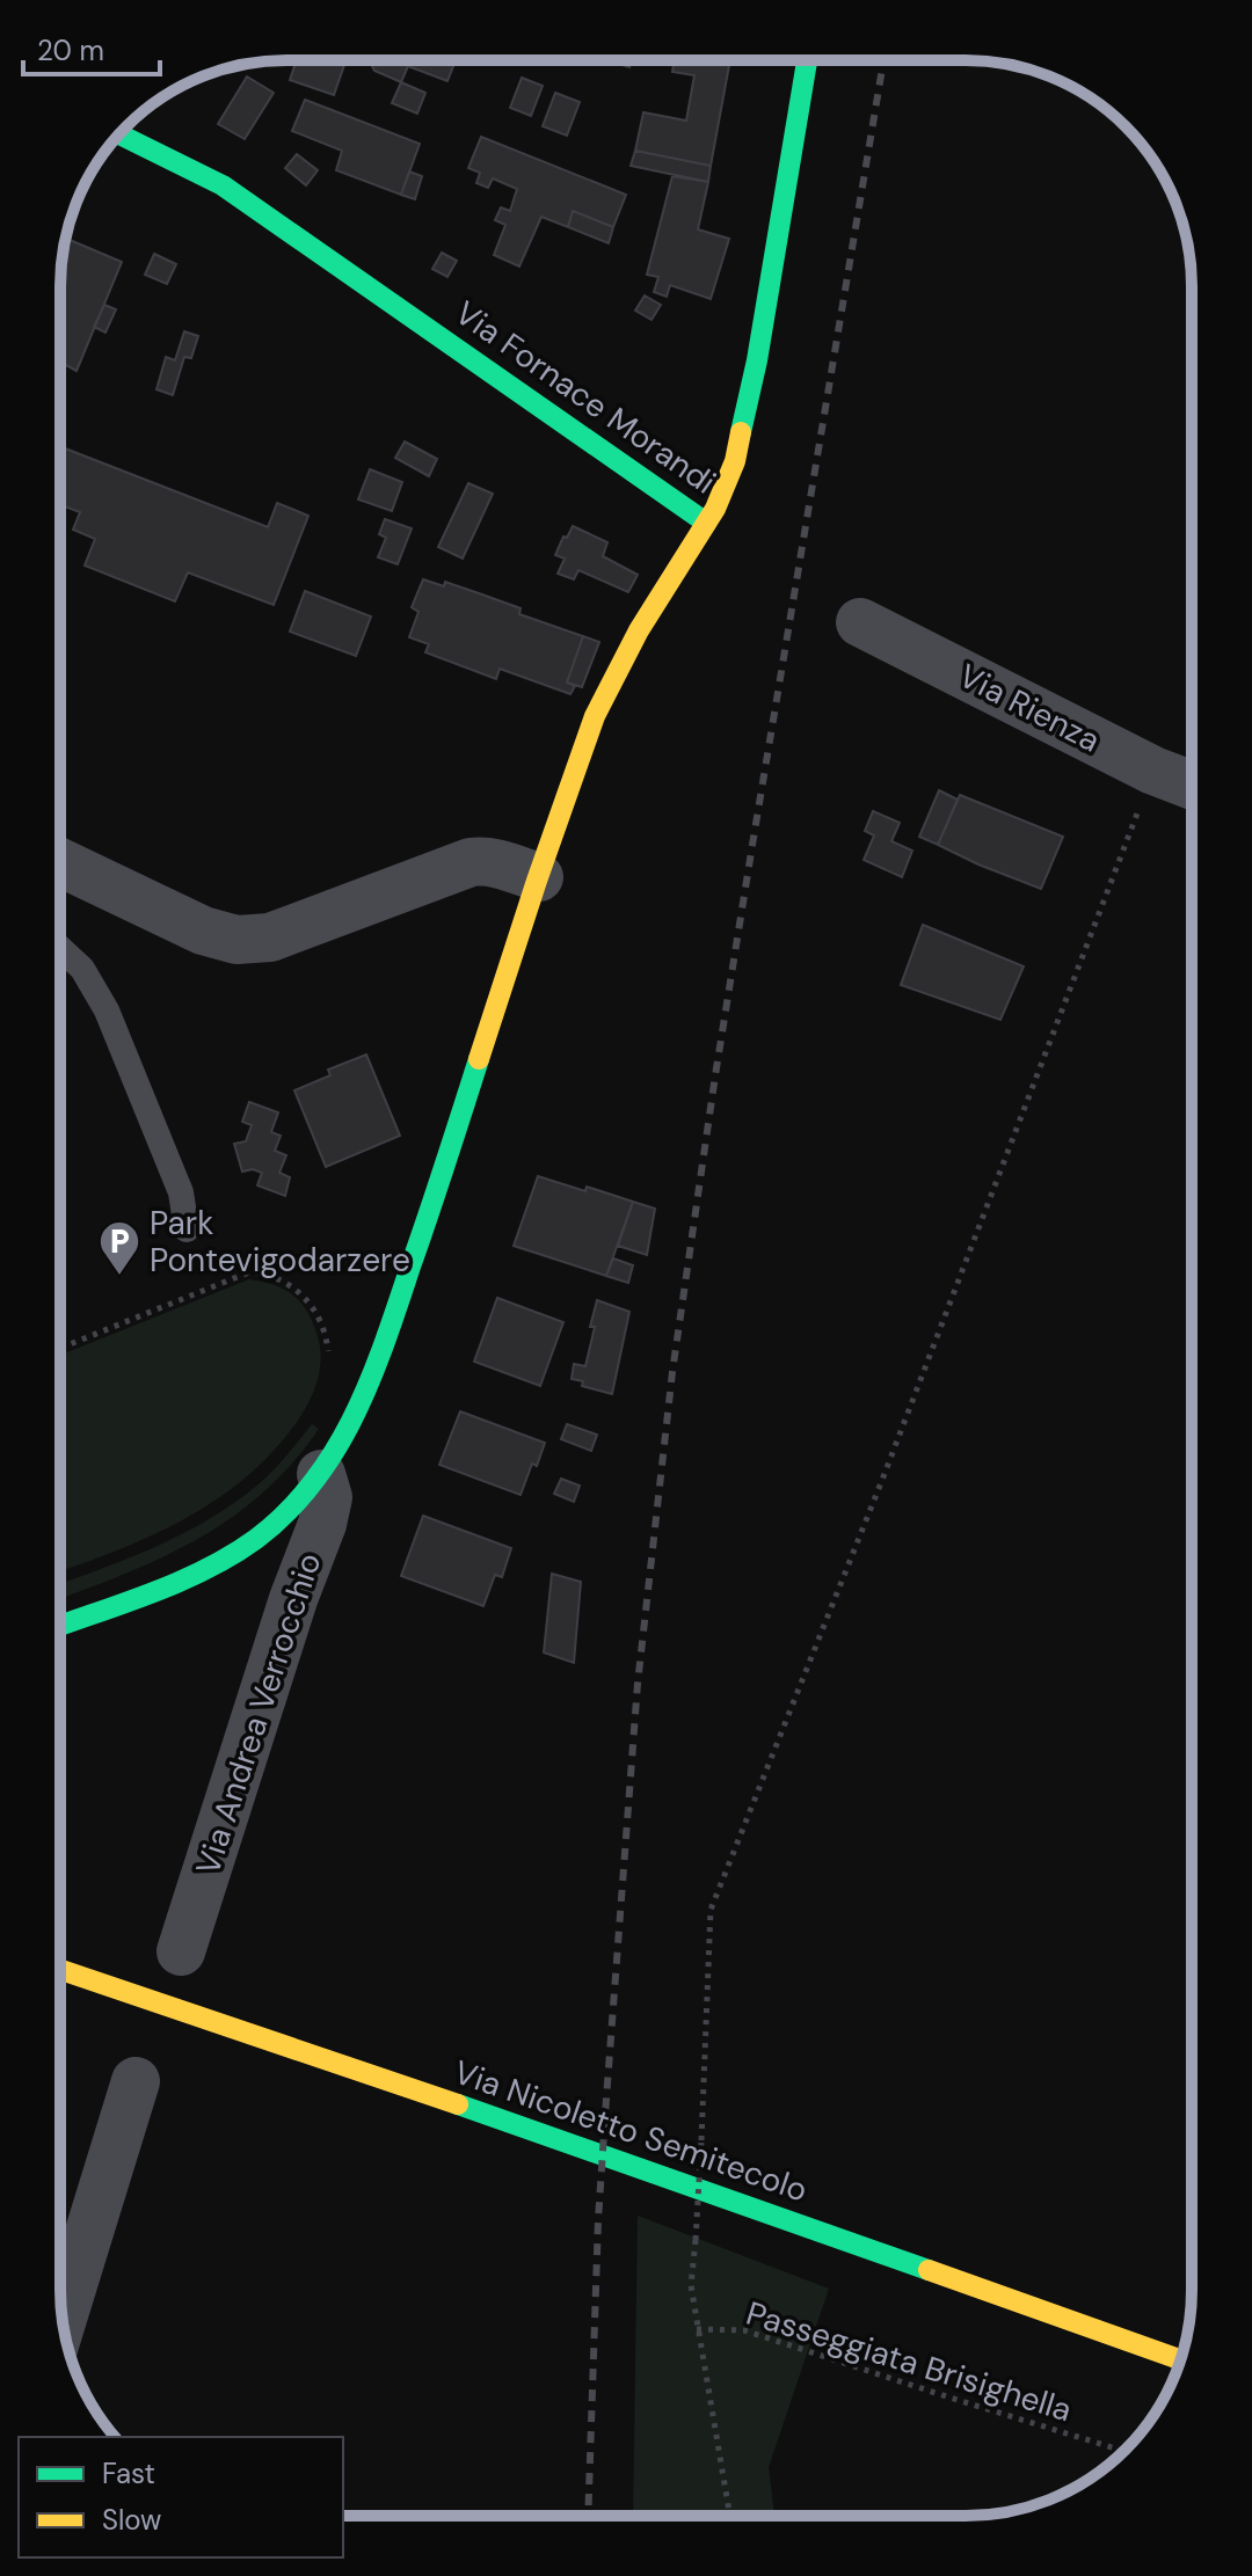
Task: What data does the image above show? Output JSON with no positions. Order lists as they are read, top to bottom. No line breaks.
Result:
{"streets":{"street":["Via Fornace Morandi","Via Rienza","Via Andrea Verrocchio","Via Nicoletto Semitecolo"],"path":["Passeggiata Brisighella"]},"crossings":[["Via Fornace Morandi","Via Andrea Verrocchio"]],"places":{"parking":["Park Pontevigodarzere"]},"legend":["Fast","Slow"],"scale_bar":"20 m"}
